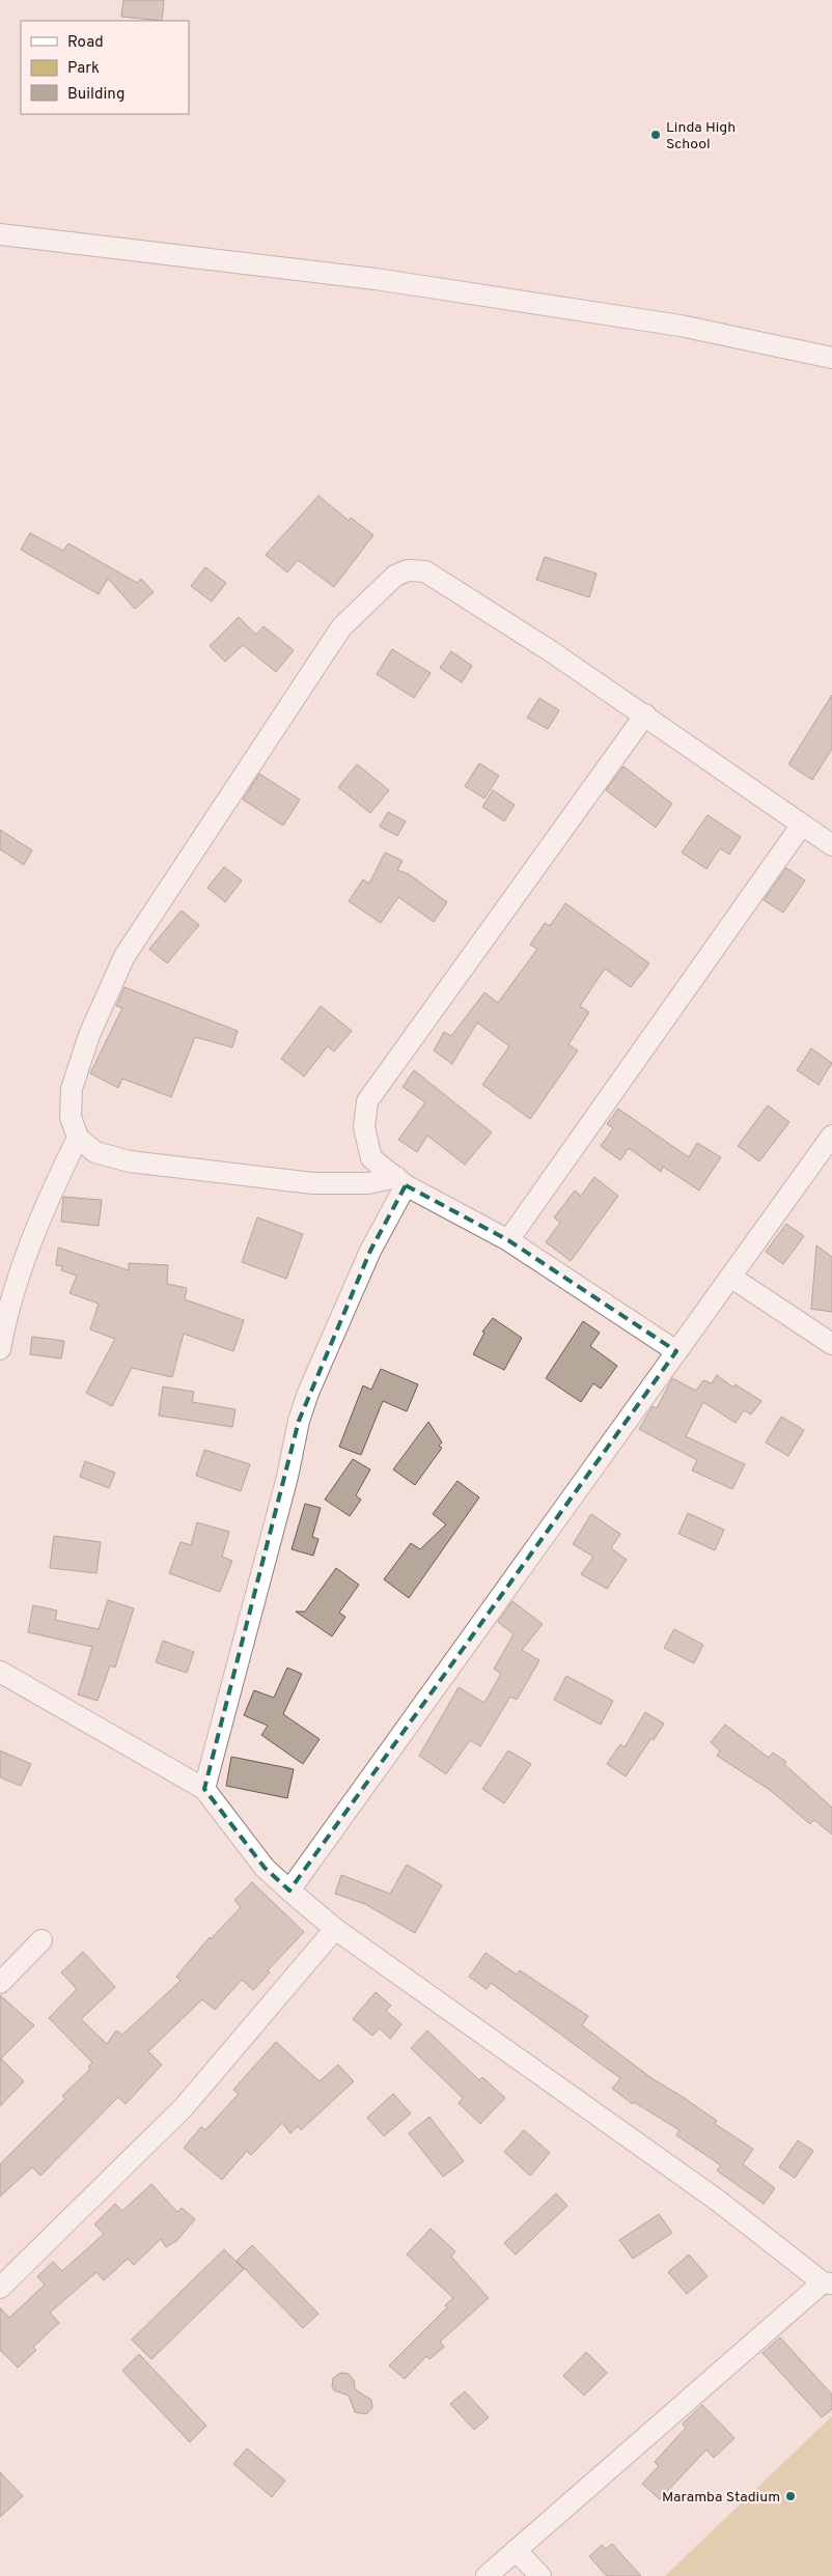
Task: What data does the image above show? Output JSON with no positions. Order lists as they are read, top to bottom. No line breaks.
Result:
{"places":["Linda High School","Maramba Stadium"],"legend":["Road","Park","Building"]}
